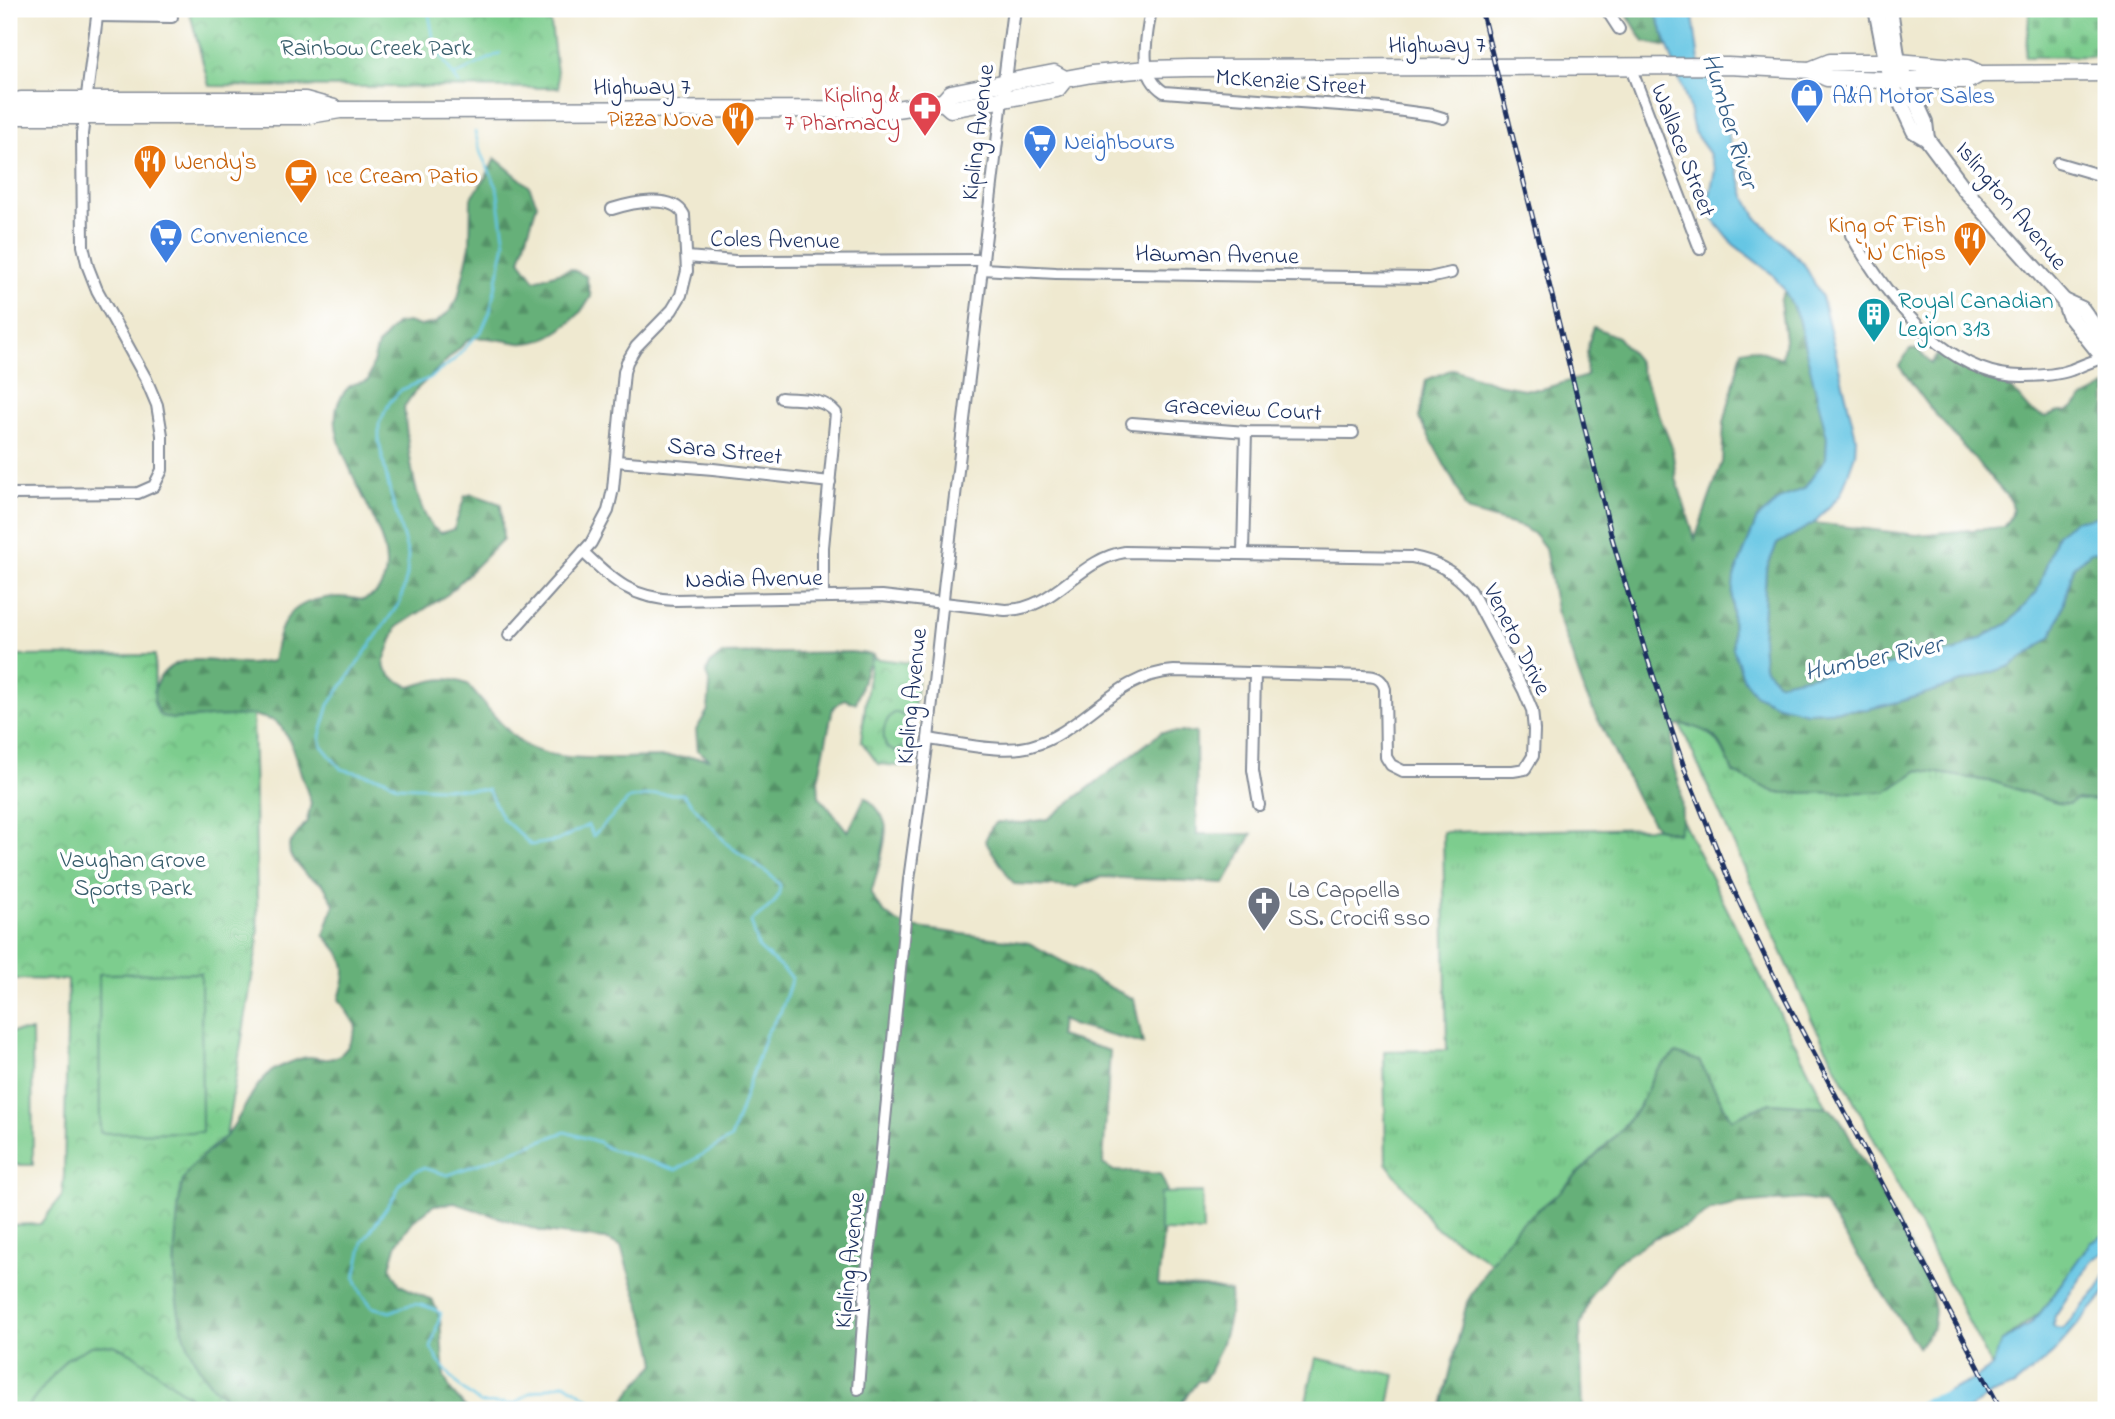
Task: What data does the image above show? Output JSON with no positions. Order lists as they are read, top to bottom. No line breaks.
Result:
{"streets":{"main road":["Highway 7","Islington Avenue"],"street":["McKenzie Street","Kipling Avenue","Wallace Street","Coles Avenue","Hawman Avenue","Graceview Court","Sara Street","Nadia Avenue","Veneto Drive"]},"crossings":[["Highway 7","McKenzie Street"],["Highway 7","Kipling Avenue"],["Highway 7","Wallace Street"],["Highway 7","Islington Avenue"],["Kipling Avenue","Coles Avenue"],["Kipling Avenue","Hawman Avenue"],["Kipling Avenue","Nadia Avenue"],["Kipling Avenue","Veneto Drive"],["Coles Avenue","Hawman Avenue"],["Nadia Avenue","Veneto Drive"]],"water":["Humber River"],"parks":["Rainbow Creek Park","Vaughan Grove Sports Park"],"places":{"shop":["A&A Motor Sales"],"pharmacy":["Kipling & 7 Pharmacy"],"restaurant":["Pizza Nova","Wendy's","King of Fish 'N' Chips"],"supermarket":["Neighbours","Convenience"],"cafe":["Ice Cream Patio"],"building":["Royal Canadian Legion 313"],"church":["La Cappella SS. Crocifisso"]}}
